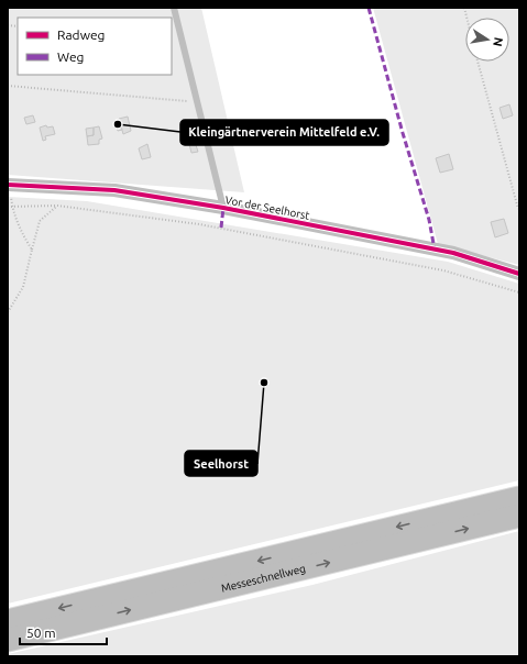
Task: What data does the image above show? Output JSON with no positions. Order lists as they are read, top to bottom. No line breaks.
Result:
{"streets":{"highway":["Messeschnellweg"],"street":["Vor der Seelhorst"]},"places":["Kleingärtnerverein Mittelfeld e.V.","Seelhorst"],"legend":["Radweg","Weg"],"scale_bar":"50 m","north":"right"}
